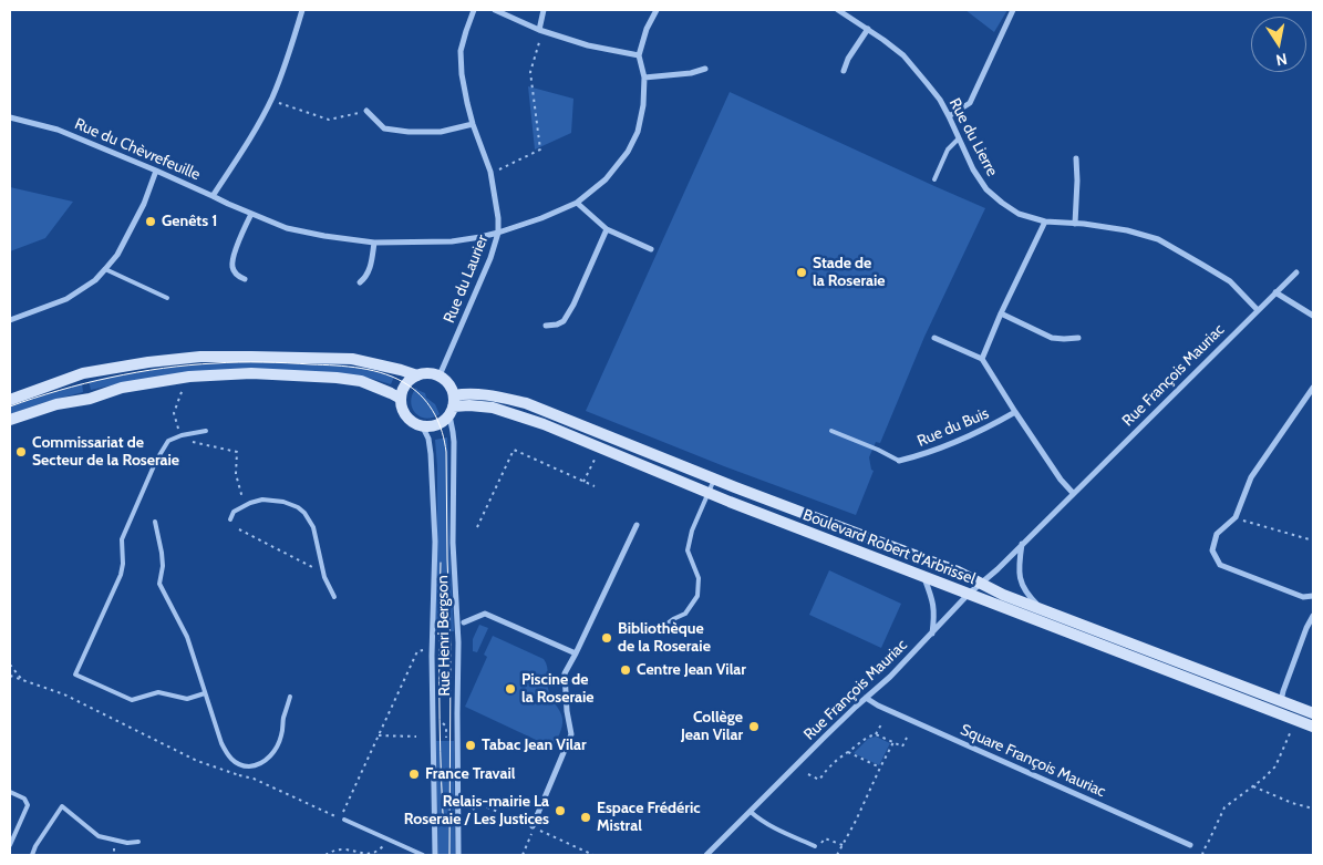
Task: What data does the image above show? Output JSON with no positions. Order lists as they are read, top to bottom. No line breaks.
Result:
{"streets":{"street":["Rue du Lierre","Rue du Chèvrefeuille","Rue du Laurier","Rue François Mauriac","Rue du Buis","Boulevard Robert d'Arbrissel","Rue Henri Bergson","Square François Mauriac"]},"crossings":[["Rue du Lierre","Rue François Mauriac"],["Rue du Chèvrefeuille","Rue du Laurier"],["Rue du Laurier","Boulevard Robert d'Arbrissel"],["Rue du Laurier","Rue Henri Bergson"],["Rue François Mauriac","Rue du Buis"],["Rue François Mauriac","Boulevard Robert d'Arbrissel"],["Rue François Mauriac","Square François Mauriac"],["Boulevard Robert d'Arbrissel","Rue Henri Bergson"]],"places":["Genêts 1","Stade de la Roseraie","Commissariat de Secteur de la Roseraie","Bibliothèque de la Roseraie","Centre Jean Vilar","Piscine de la Roseraie","Collège Jean Vilar","Tabac Jean Vilar","France Travail","Relais-mairie La Roseraie / Les Justices","Espace Frédéric Mistral"],"north":"bottom"}
